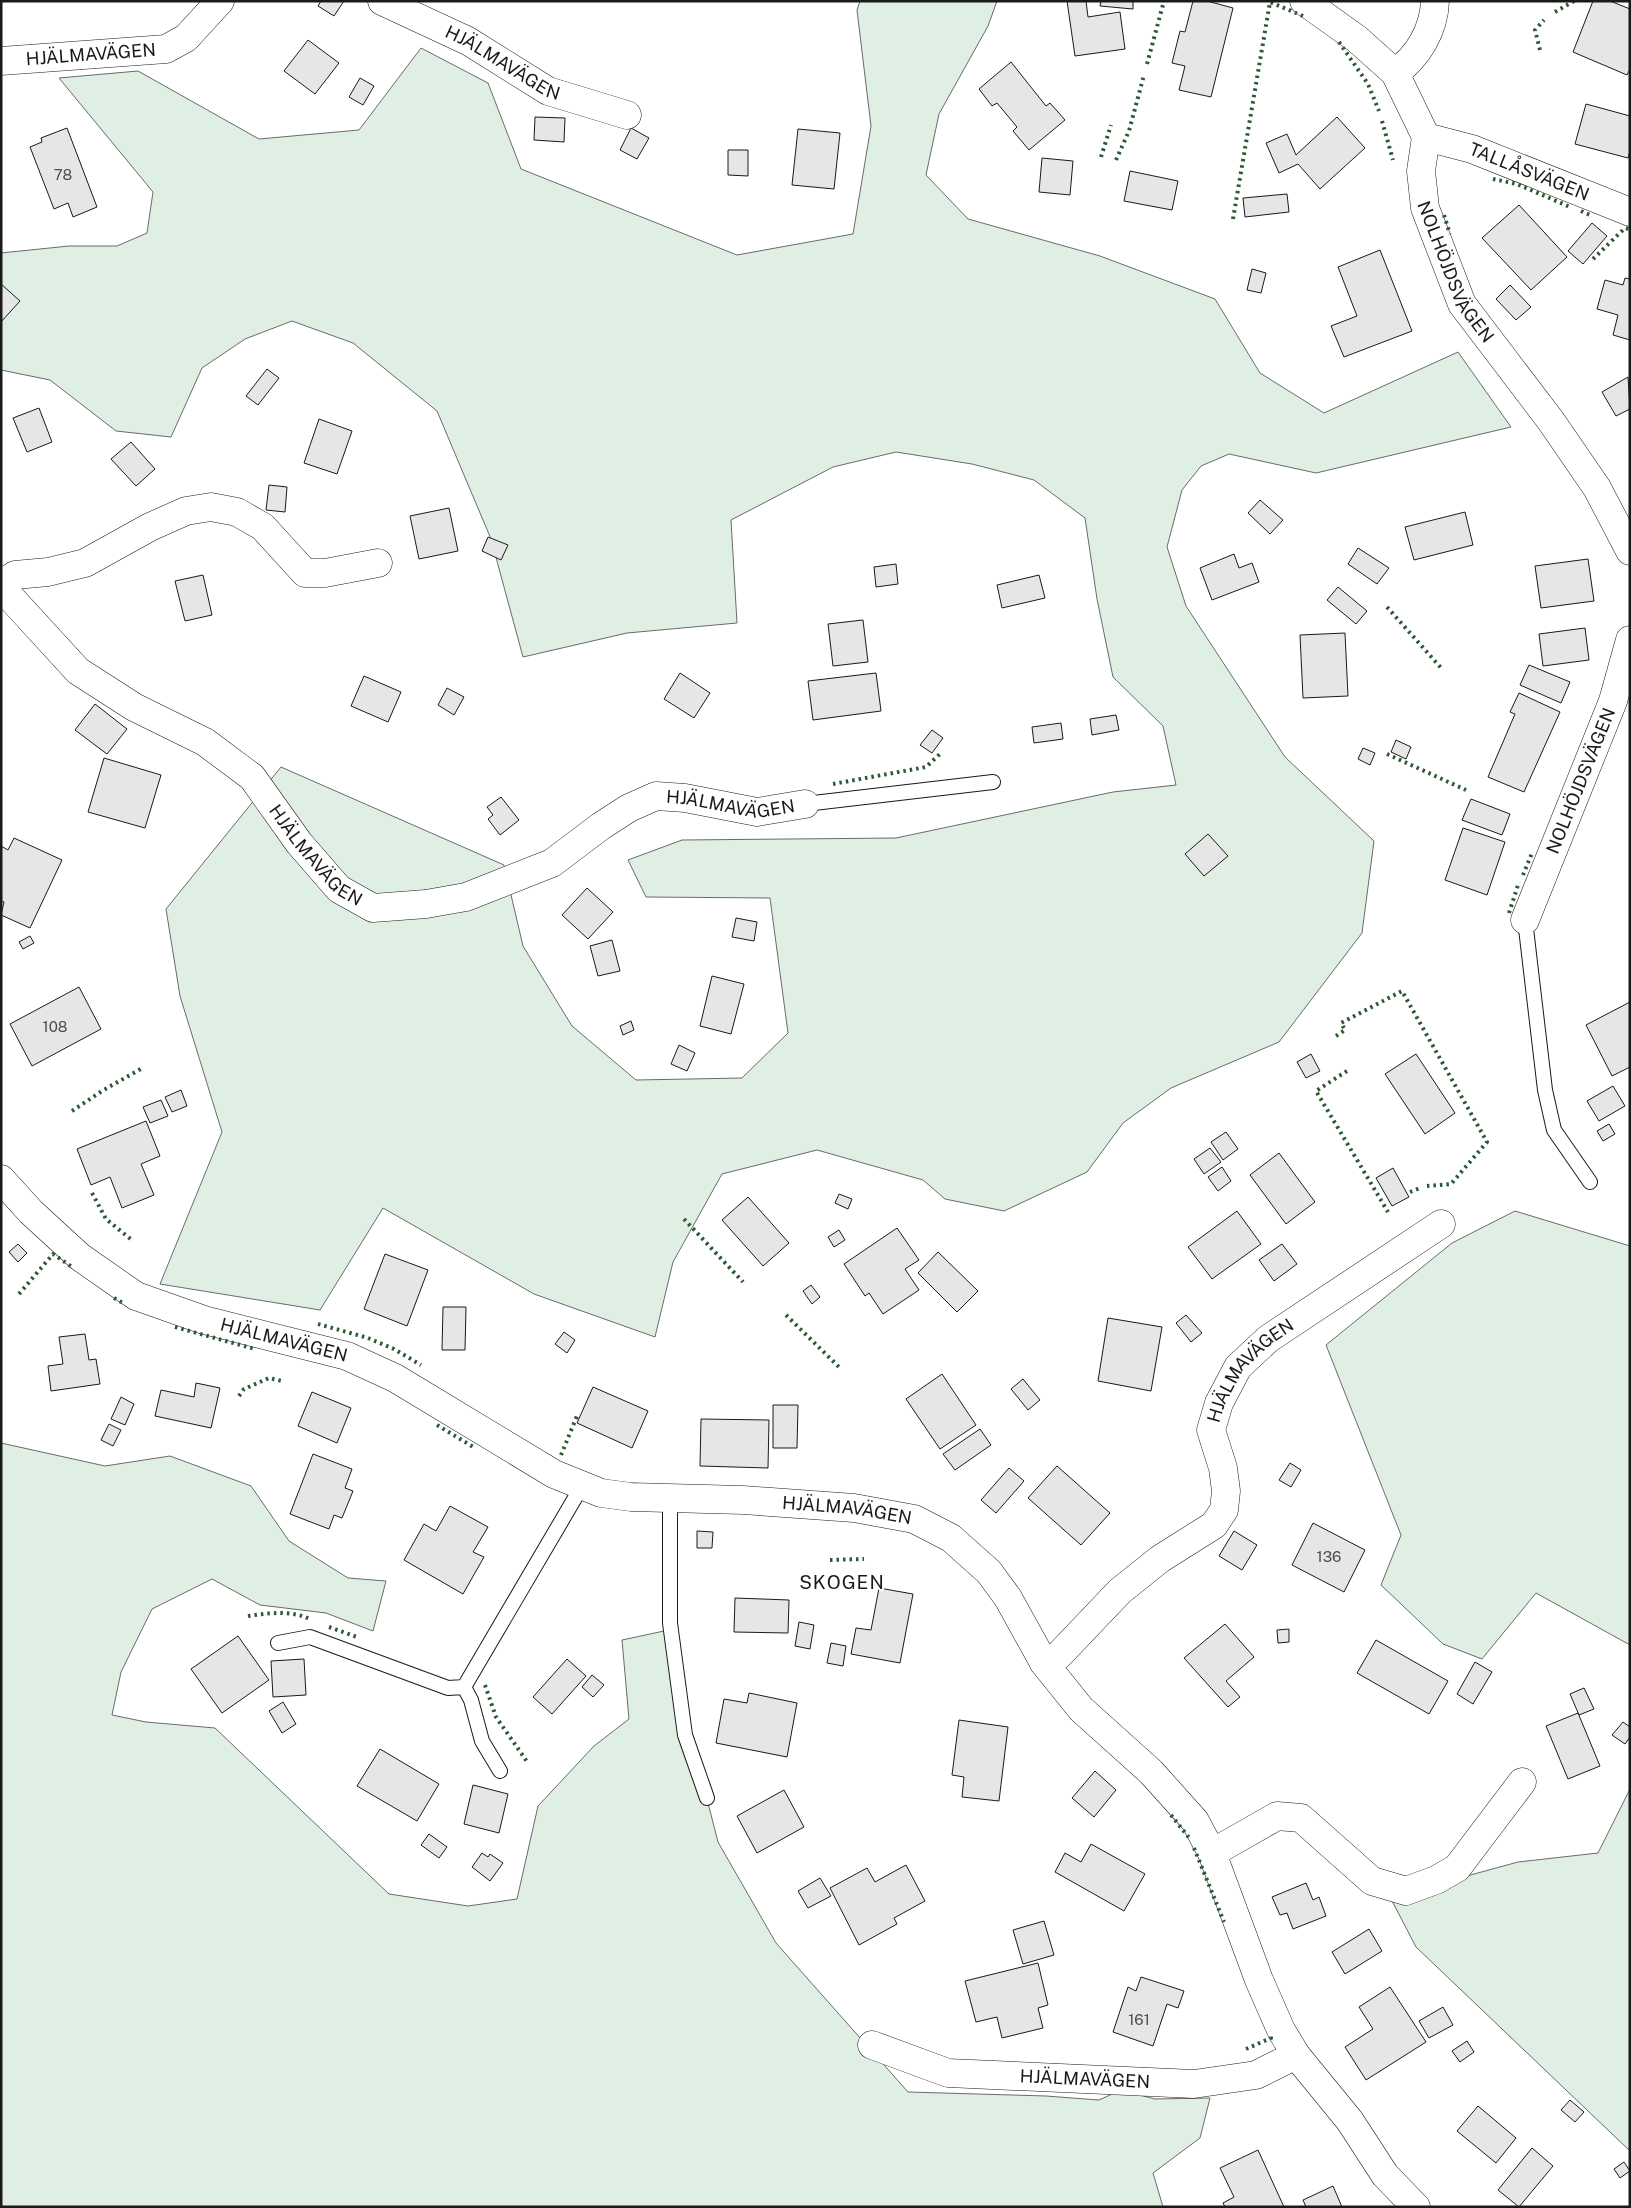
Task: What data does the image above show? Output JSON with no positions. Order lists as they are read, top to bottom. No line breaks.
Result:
{"streets":{"street":["HJÄLMAVÄGEN","TALLÅSVÄGEN","NOLHÖJDSVÄGEN"]},"crossings":[["TALLÅSVÄGEN","NOLHÖJDSVÄGEN"]],"districts":["SKOGEN"],"house_numbers":["78","108","136","161"]}
